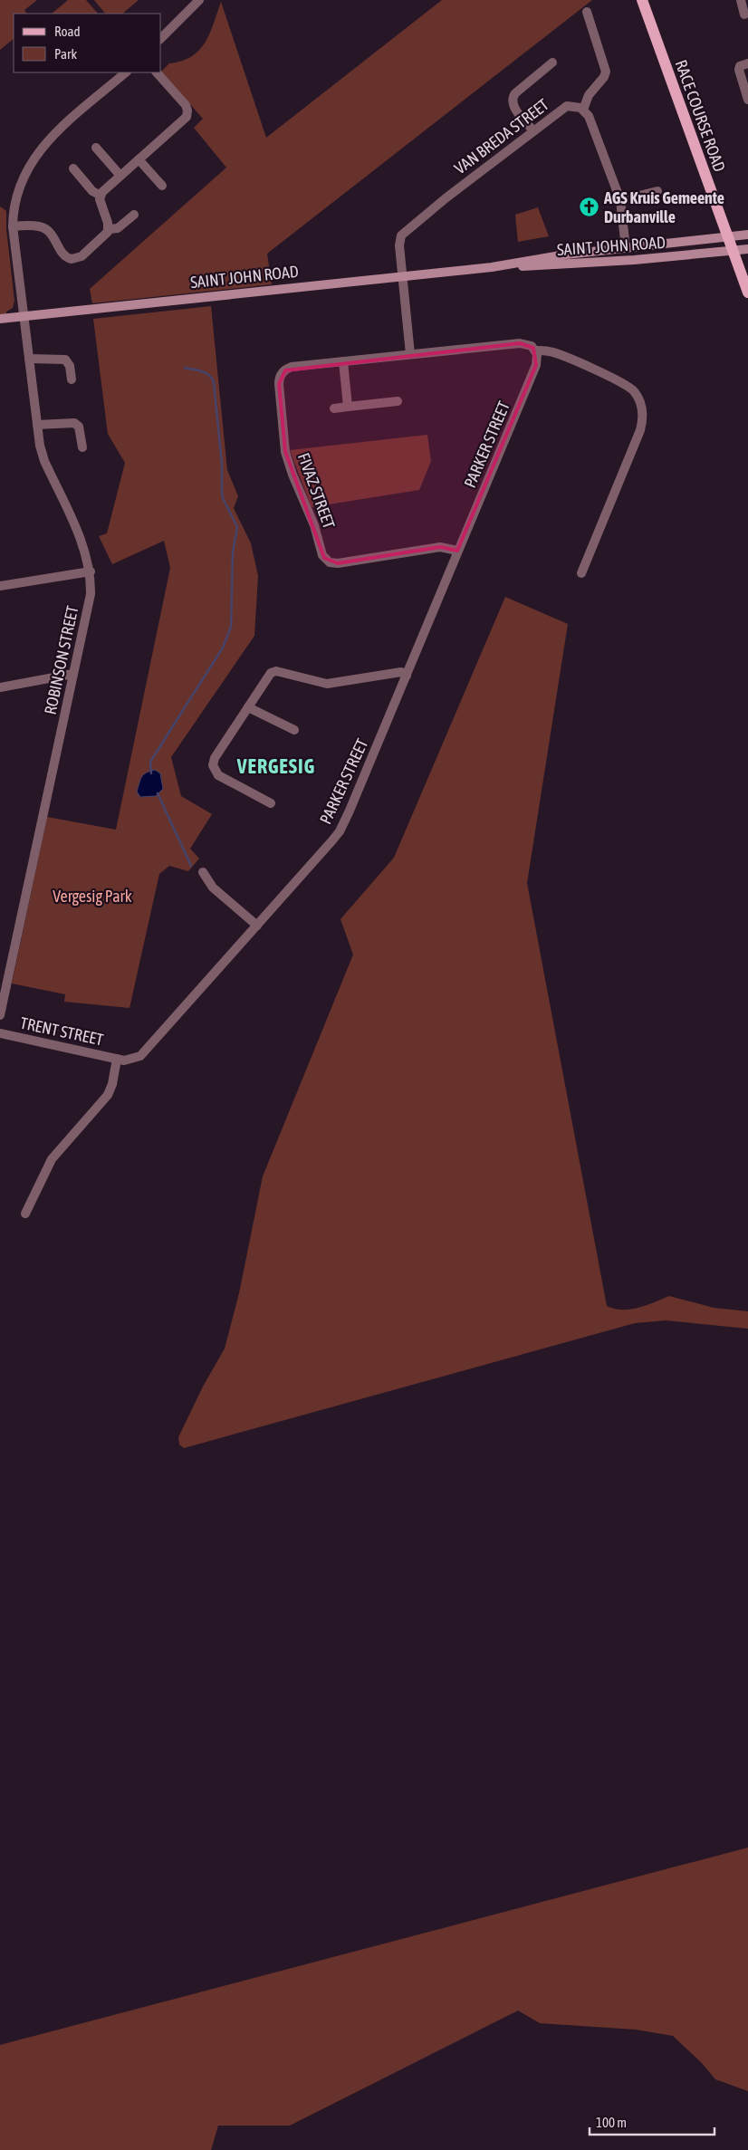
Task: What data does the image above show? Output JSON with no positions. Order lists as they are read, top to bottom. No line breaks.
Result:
{"streets":{"main road":["RACE COURSE ROAD","SAINT JOHN ROAD"],"street":["VAN BREDA STREET","PARKER STREET","FIVAZ STREET","ROBINSON STREET","TRENT STREET"]},"crossings":[["RACE COURSE ROAD","SAINT JOHN ROAD"],["VAN BREDA STREET","SAINT JOHN ROAD"],["SAINT JOHN ROAD","ROBINSON STREET"],["PARKER STREET","FIVAZ STREET"],["PARKER STREET","TRENT STREET"]],"districts":["VERGESIG"],"parks":["Vergesig Park"],"places":{"church":["AGS Kruis Gemeente Durbanville"]},"legend":["Road","Park"],"scale_bar":"100 m"}
